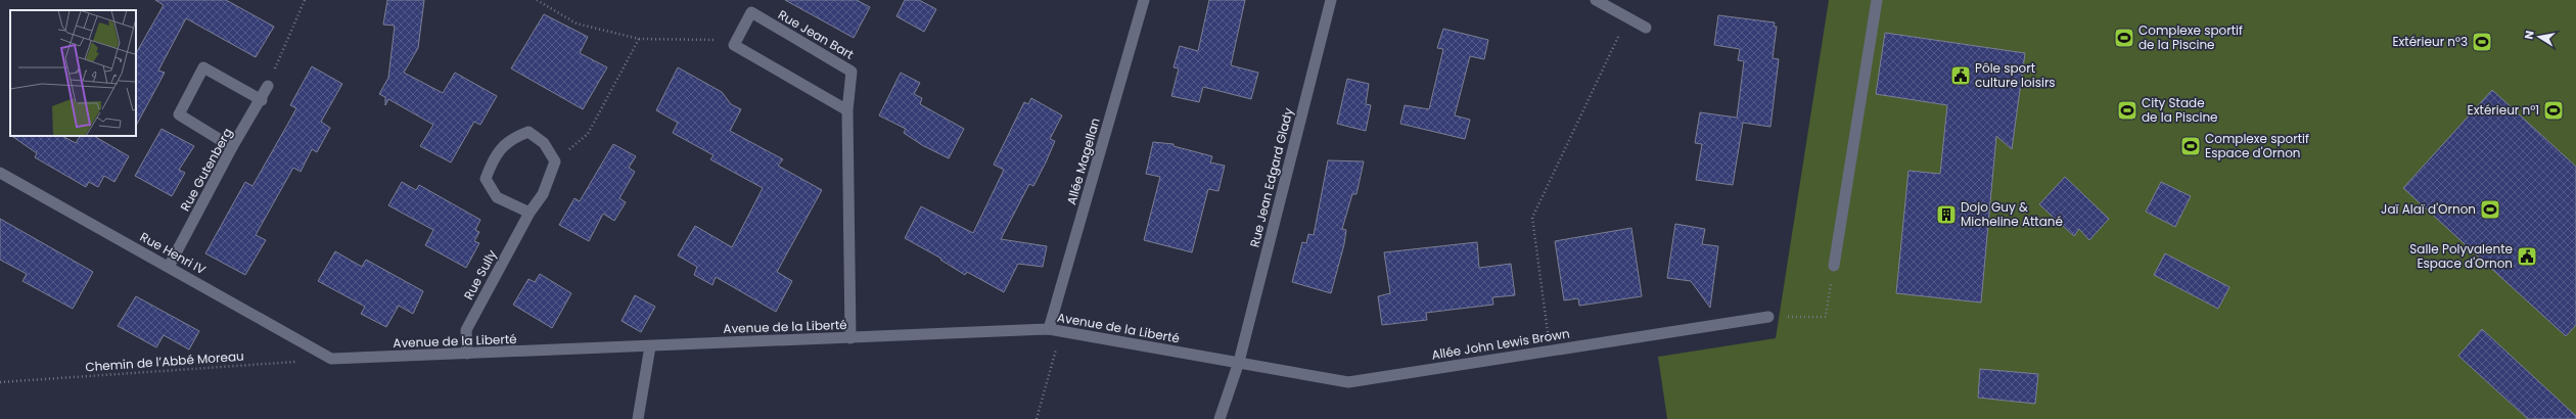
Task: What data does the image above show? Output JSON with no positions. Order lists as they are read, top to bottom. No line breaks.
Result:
{"streets":{"street":["Rue Jean Bart","Allée Magellan","Rue Gutenberg","Rue Jean Edgard Glady","Rue Henri IV","Rue Sully","Avenue de la Liberté","Allée John Lewis Brown"],"path":["Chemin de l’Abbé Moreau"]},"crossings":[["Rue Jean Bart","Avenue de la Liberté"],["Allée Magellan","Avenue de la Liberté"],["Rue Gutenberg","Rue Henri IV"],["Rue Jean Edgard Glady","Avenue de la Liberté"],["Rue Jean Edgard Glady","Allée John Lewis Brown"],["Rue Henri IV","Avenue de la Liberté"],["Rue Sully","Avenue de la Liberté"],["Avenue de la Liberté","Allée John Lewis Brown"]],"places":{"sports":["Complexe sportif de la Piscine","Extérieur n°3","City Stade de la Piscine","Extérieur n°1","Complexe sportif Espace d'Ornon","Jaï Alaï d'Ornon"],"public building":["Pôle sport culture loisirs","Salle Polyvalente Espace d'Ornon"],"building":["Dojo Guy & Micheline Attané"]},"north":"left"}
